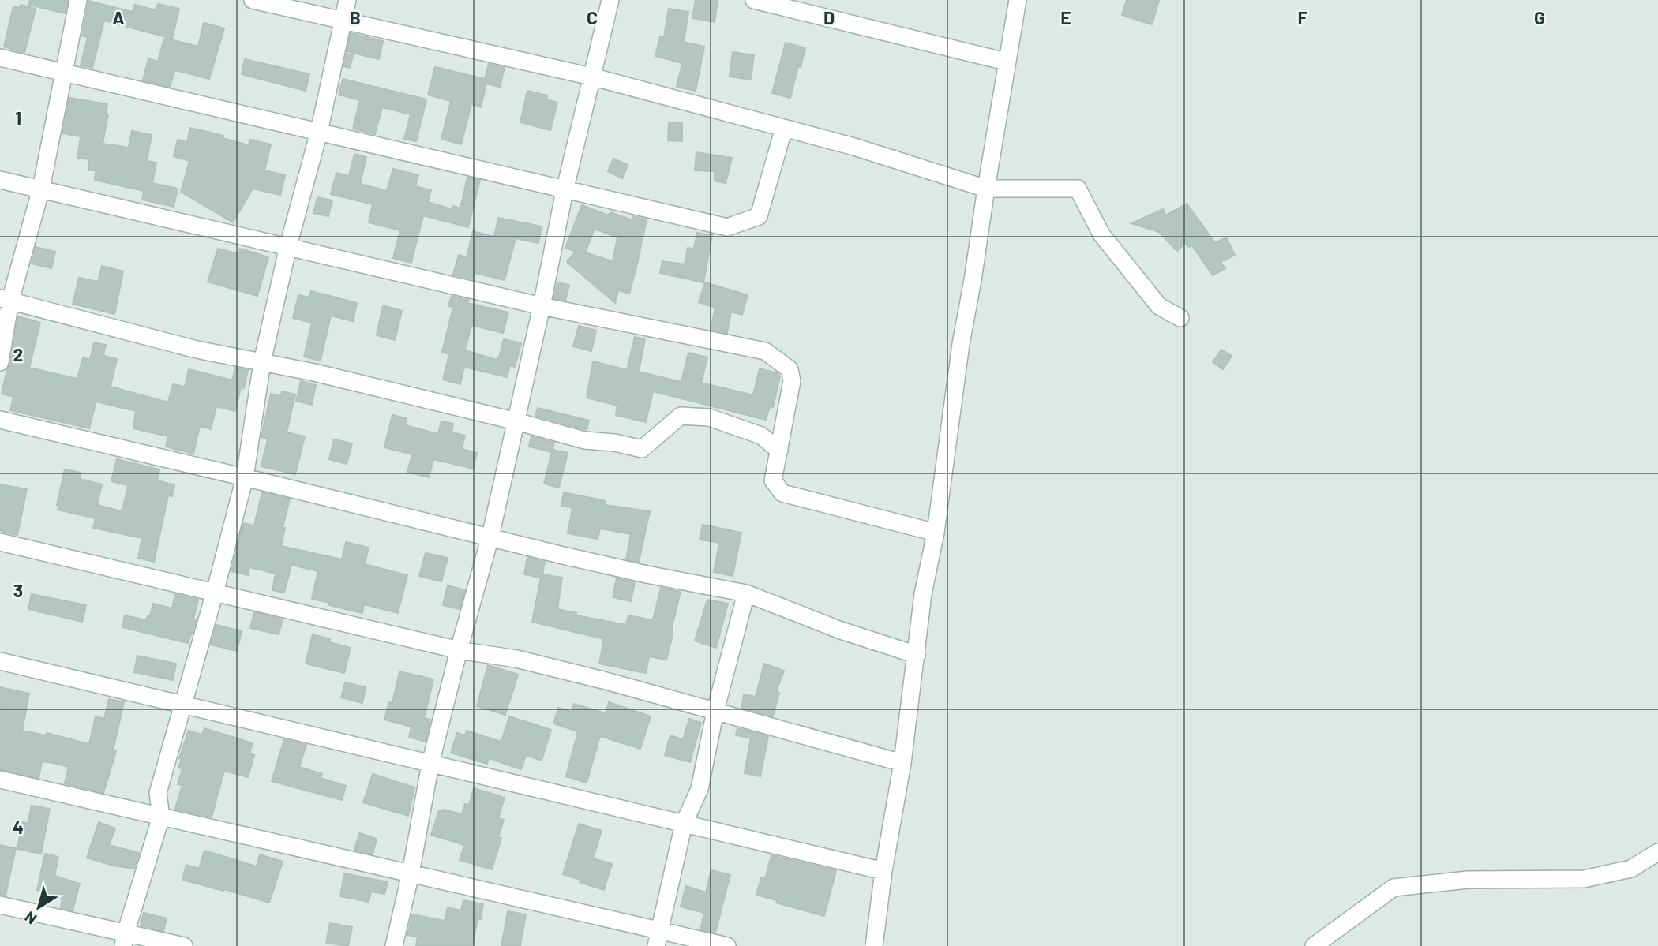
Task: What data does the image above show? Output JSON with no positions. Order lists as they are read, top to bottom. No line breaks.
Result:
{"north":"bottom left","grid":{"columns":["A","B","C","D","E","F","G"],"rows":["1","2","3","4"]}}
